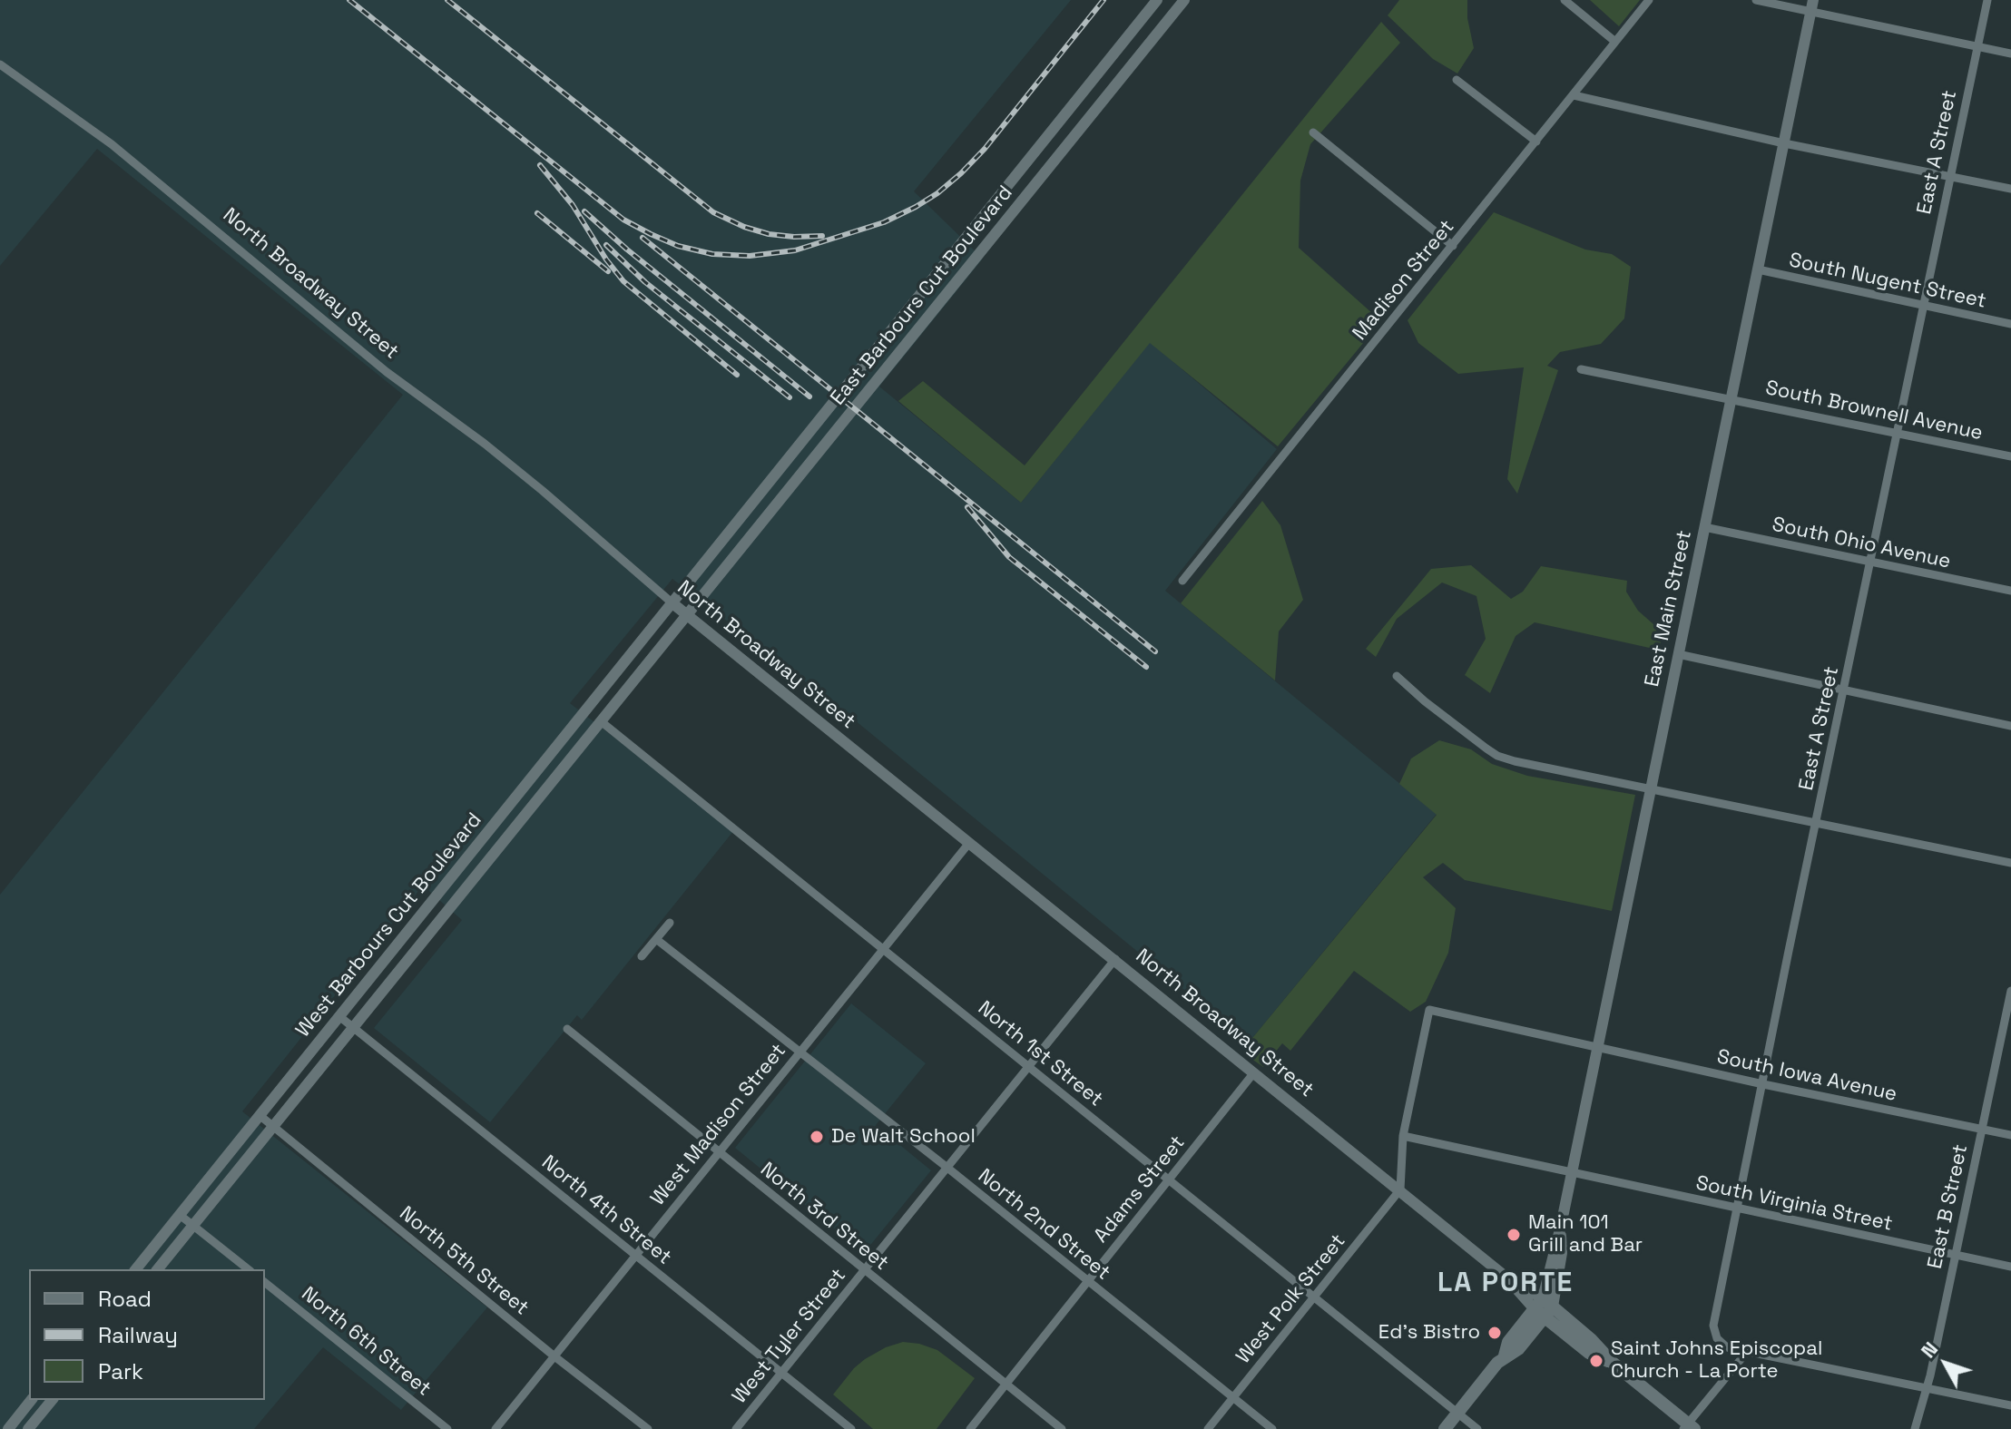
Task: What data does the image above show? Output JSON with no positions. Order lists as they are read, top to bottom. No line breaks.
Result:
{"streets":{"street":["East A Street","Madison Street","South Nugent Street","North Broadway Street","East Barbours Cut Boulevard","South Brownell Avenue","South Ohio Avenue","East Main Street","West Barbours Cut Boulevard","North 1st Street","South Iowa Avenue","West Madison Street","Adams Street","South Virginia Street","East B Street","North 4th Street","North 3rd Street","North 2nd Street","North 5th Street","West Polk Street","West Tyler Street","North 6th Street"]},"crossings":[["East A Street","South Nugent Street"],["East A Street","South Brownell Avenue"],["East A Street","South Ohio Avenue"],["East A Street","South Iowa Avenue"],["East A Street","South Virginia Street"],["East A Street","East B Street"],["South Nugent Street","East Main Street"],["North Broadway Street","East Barbours Cut Boulevard"],["North Broadway Street","East Main Street"],["North Broadway Street","West Barbours Cut Boulevard"],["North Broadway Street","West Madison Street"],["North Broadway Street","Adams Street"],["North Broadway Street","West Polk Street"],["North Broadway Street","West Tyler Street"],["East Barbours Cut Boulevard","West Barbours Cut Boulevard"],["South Brownell Avenue","East Main Street"],["South Ohio Avenue","East Main Street"],["East Main Street","South Iowa Avenue"],["East Main Street","South Virginia Street"],["West Barbours Cut Boulevard","North 1st Street"],["West Barbours Cut Boulevard","North 4th Street"],["West Barbours Cut Boulevard","North 5th Street"],["North 1st Street","West Madison Street"],["North 1st Street","Adams Street"],["North 1st Street","West Polk Street"],["North 1st Street","West Tyler Street"],["South Iowa Avenue","South Virginia Street"],["South Iowa Avenue","East B Street"],["West Madison Street","North 4th Street"],["West Madison Street","North 3rd Street"],["West Madison Street","North 2nd Street"],["West Madison Street","North 5th Street"],["Adams Street","North 3rd Street"],["Adams Street","North 2nd Street"],["South Virginia Street","East B Street"],["North 4th Street","West Tyler Street"],["North 3rd Street","West Tyler Street"],["North 2nd Street","West Polk Street"],["North 2nd Street","West Tyler Street"]],"districts":["LA PORTE"],"places":["De Walt School","Main 101 Grill and Bar","Ed's Bistro","Saint Johns Episcopal Church - La Porte"],"legend":["Road","Railway","Park"],"north":"top left"}
